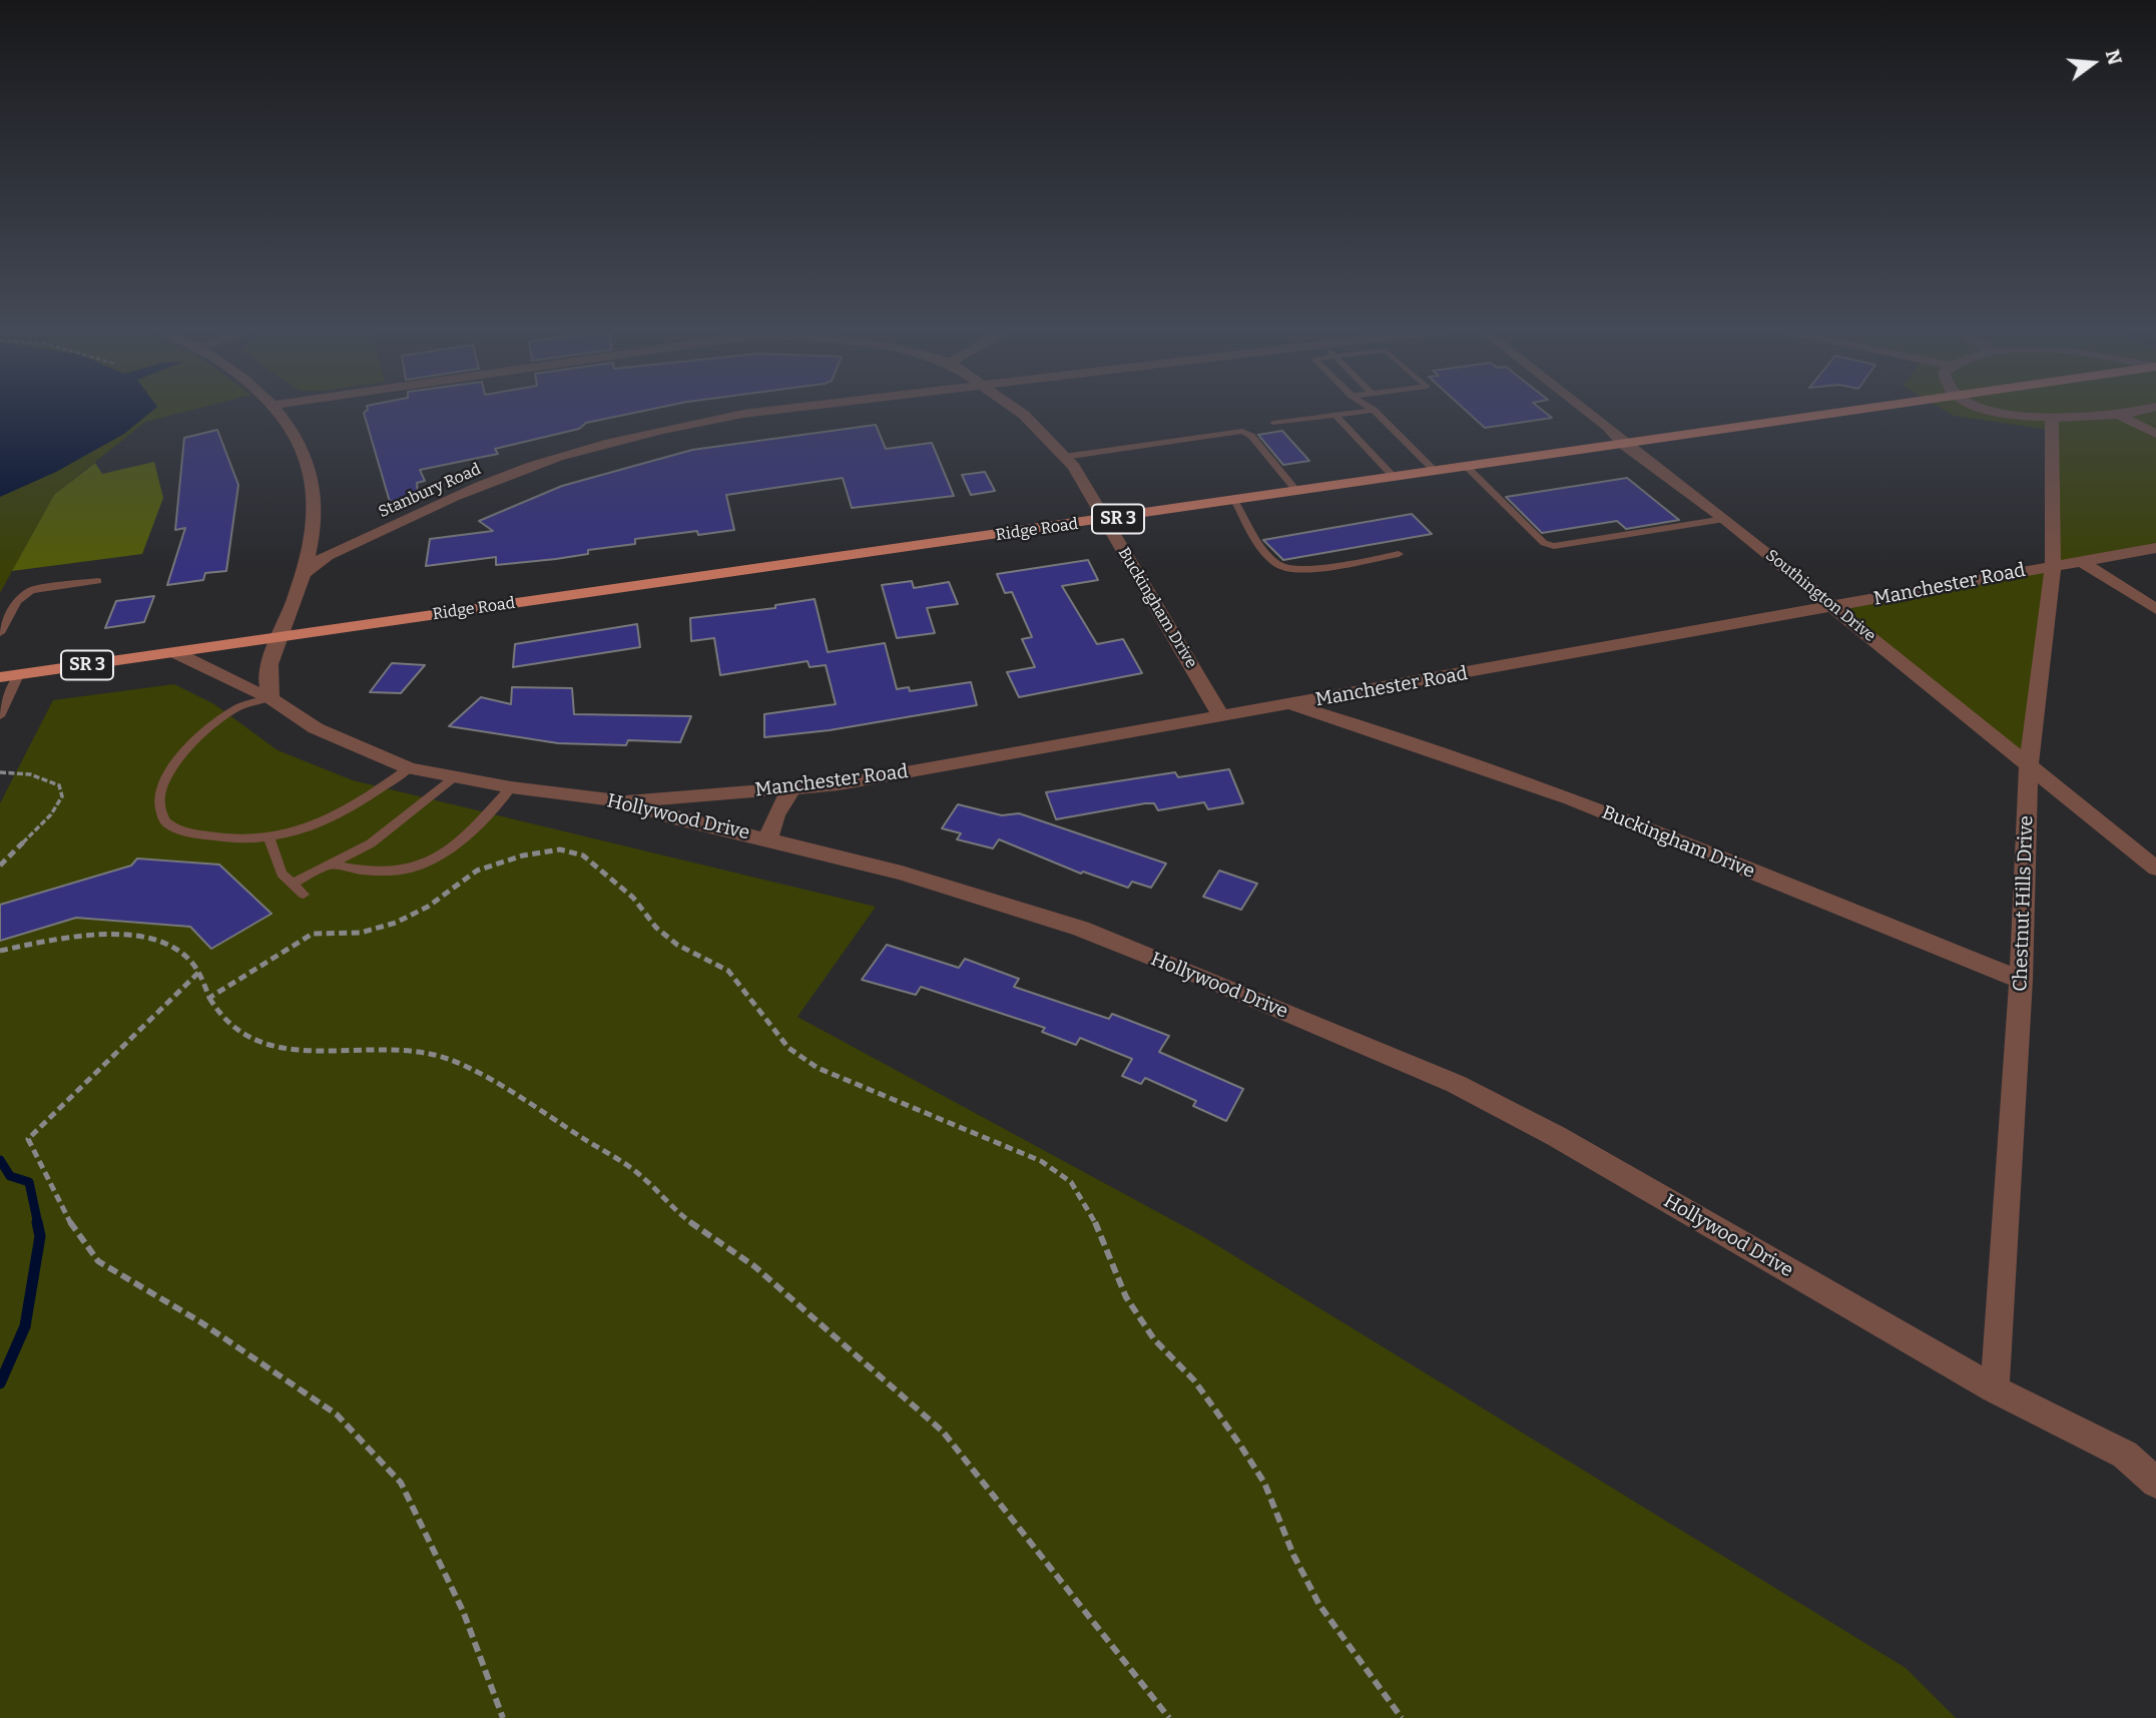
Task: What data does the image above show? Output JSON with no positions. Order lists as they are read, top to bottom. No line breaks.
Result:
{"streets":{"main road":["SR 3","Ridge Road"],"street":["Stanbury Road","Manchester Road","Southington Drive","Buckingham Drive","Hollywood Drive","Chestnut Hills Drive"]},"crossings":[["Ridge Road","Southington Drive"],["Ridge Road","Buckingham Drive"],["Ridge Road","Hollywood Drive"],["Manchester Road","Southington Drive"],["Manchester Road","Buckingham Drive"],["Manchester Road","Hollywood Drive"],["Manchester Road","Chestnut Hills Drive"],["Southington Drive","Chestnut Hills Drive"],["Buckingham Drive","Chestnut Hills Drive"],["Hollywood Drive","Chestnut Hills Drive"]],"north":"right"}
